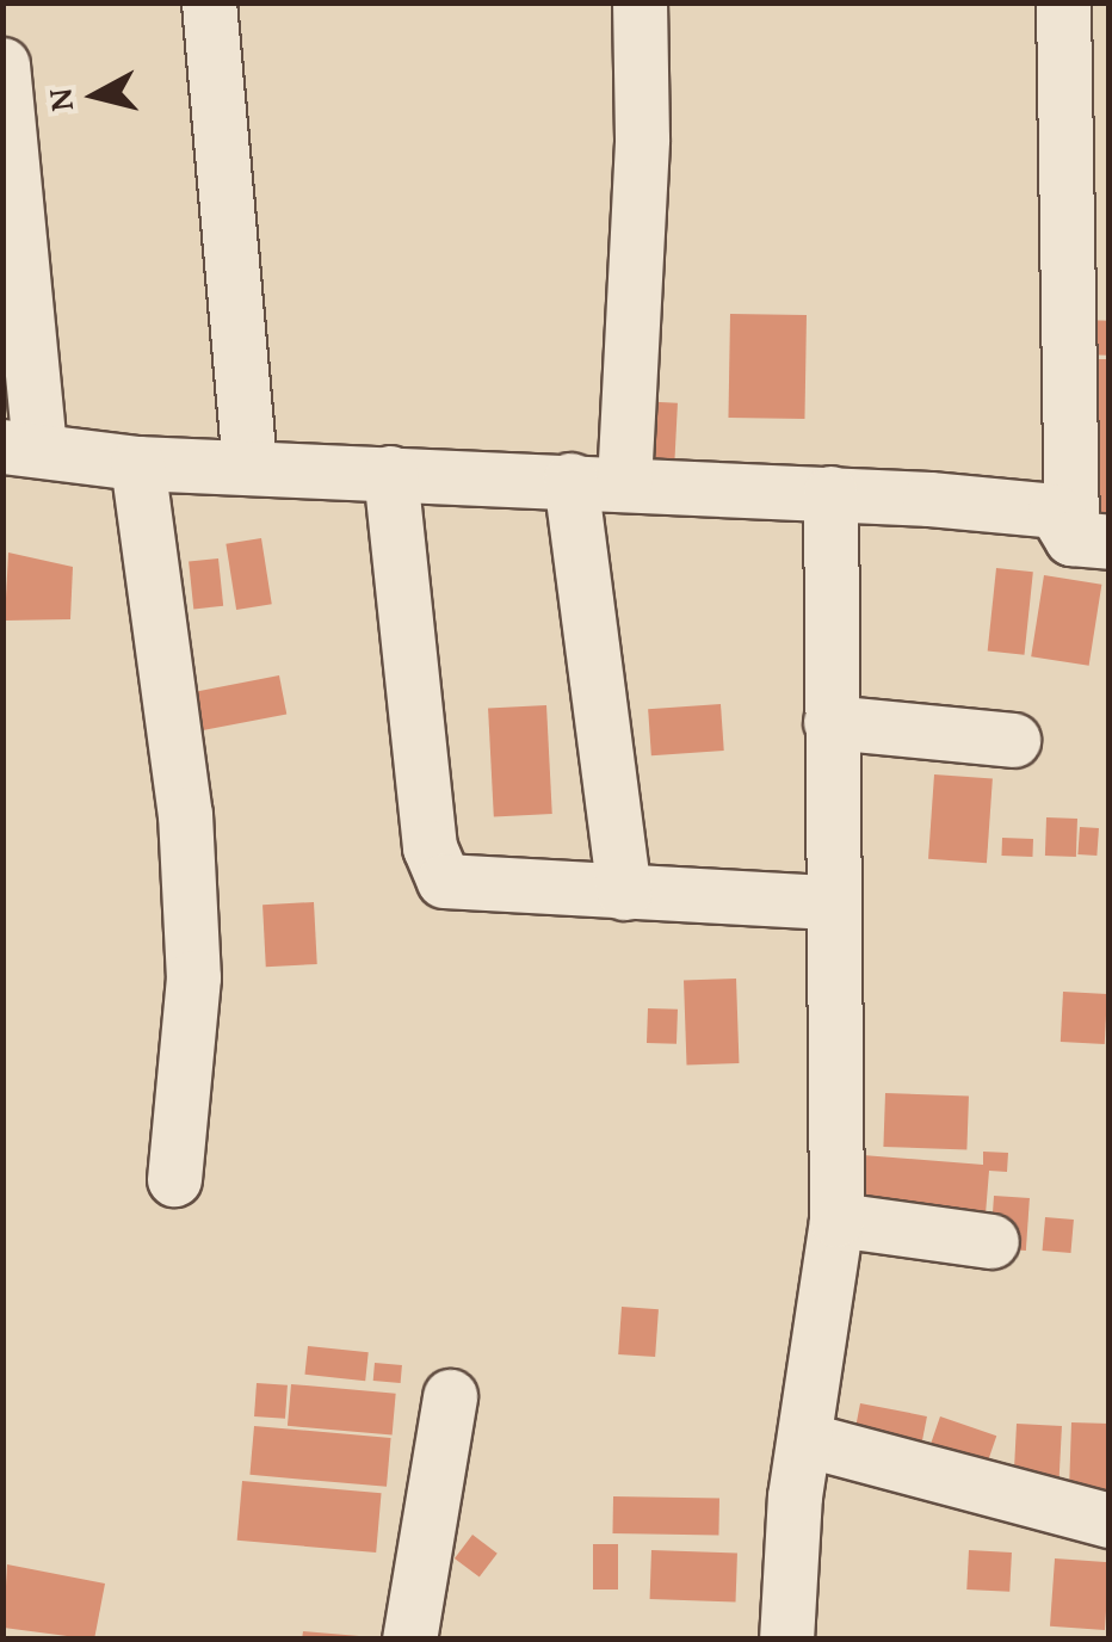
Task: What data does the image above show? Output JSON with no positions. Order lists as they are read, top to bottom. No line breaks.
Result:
{"north":"left"}
